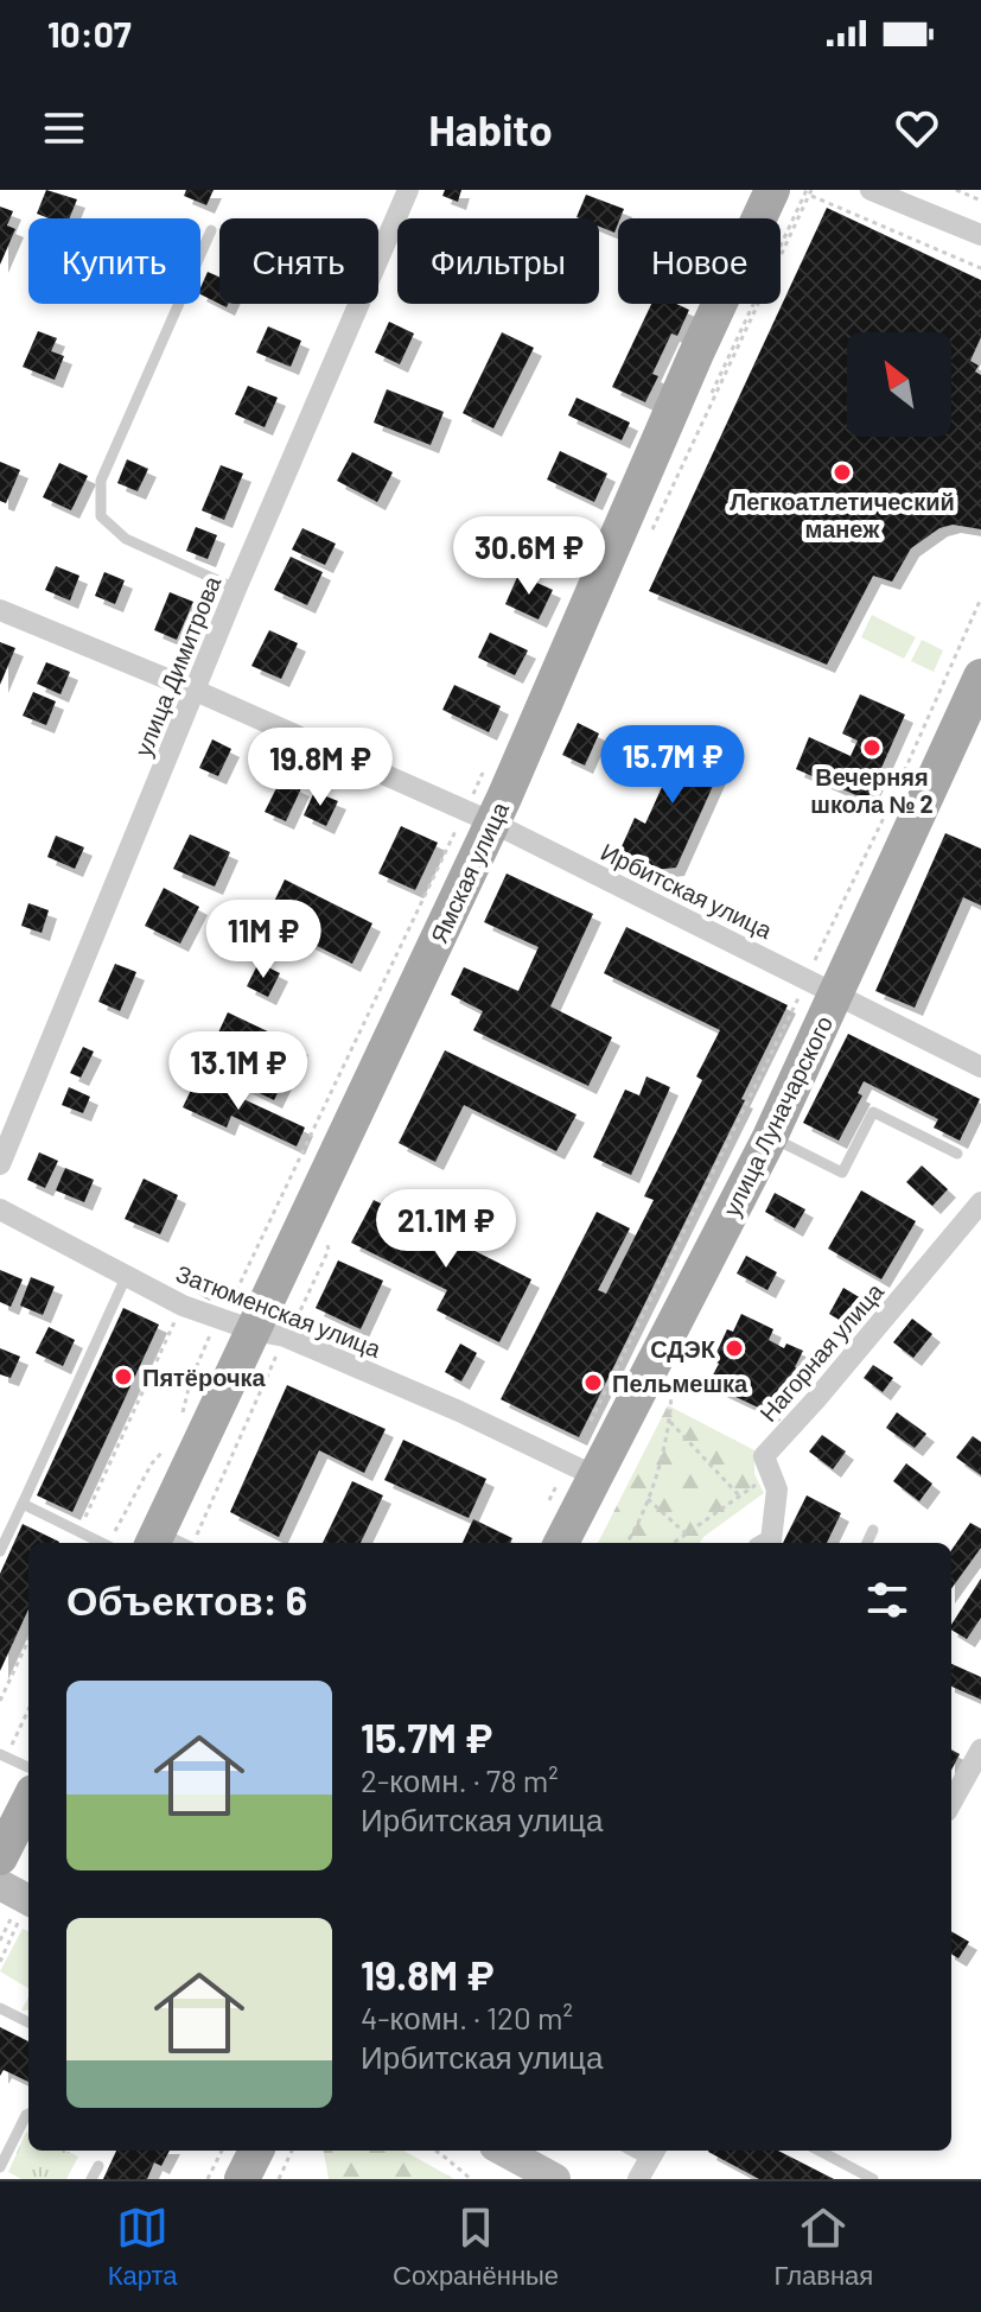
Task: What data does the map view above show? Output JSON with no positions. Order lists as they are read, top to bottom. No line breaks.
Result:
{"streets":{"main road":["Ямская улица","улица Луначарского"],"street":["улица Димитрова","Ирбитская улица","Затюменская улица","Нагорная улица"]},"crossings":[["улица Димитрова","Ирбитская улица"],["Ямская улица","Ирбитская улица"],["Ямская улица","Затюменская улица"],["Ирбитская улица","улица Луначарского"],["улица Луначарского","Затюменская улица"]],"places":["Легкоатлетический манеж","Вечерняя школа № 2","СДЭК","Пятёрочка","Пельмешка"],"north":"top left","page":{"status":"10:07","header":"Habito","chip":["Купить","Снять","Фильтры","Новое"],"price":["30.6M ₽","15.7M ₽","19.8M ₽","11M ₽","13.1M ₽","21.1M ₽"],"heading":"Объектов: 6","list":[{"name":"15.7M ₽","note":"2-комн. · 78 m² · Ирбитская улица"},{"name":"19.8M ₽","note":"4-комн. · 120 m² · Ирбитская улица"}],"tabs":["Карта","Сохранённые","Главная"]}}
